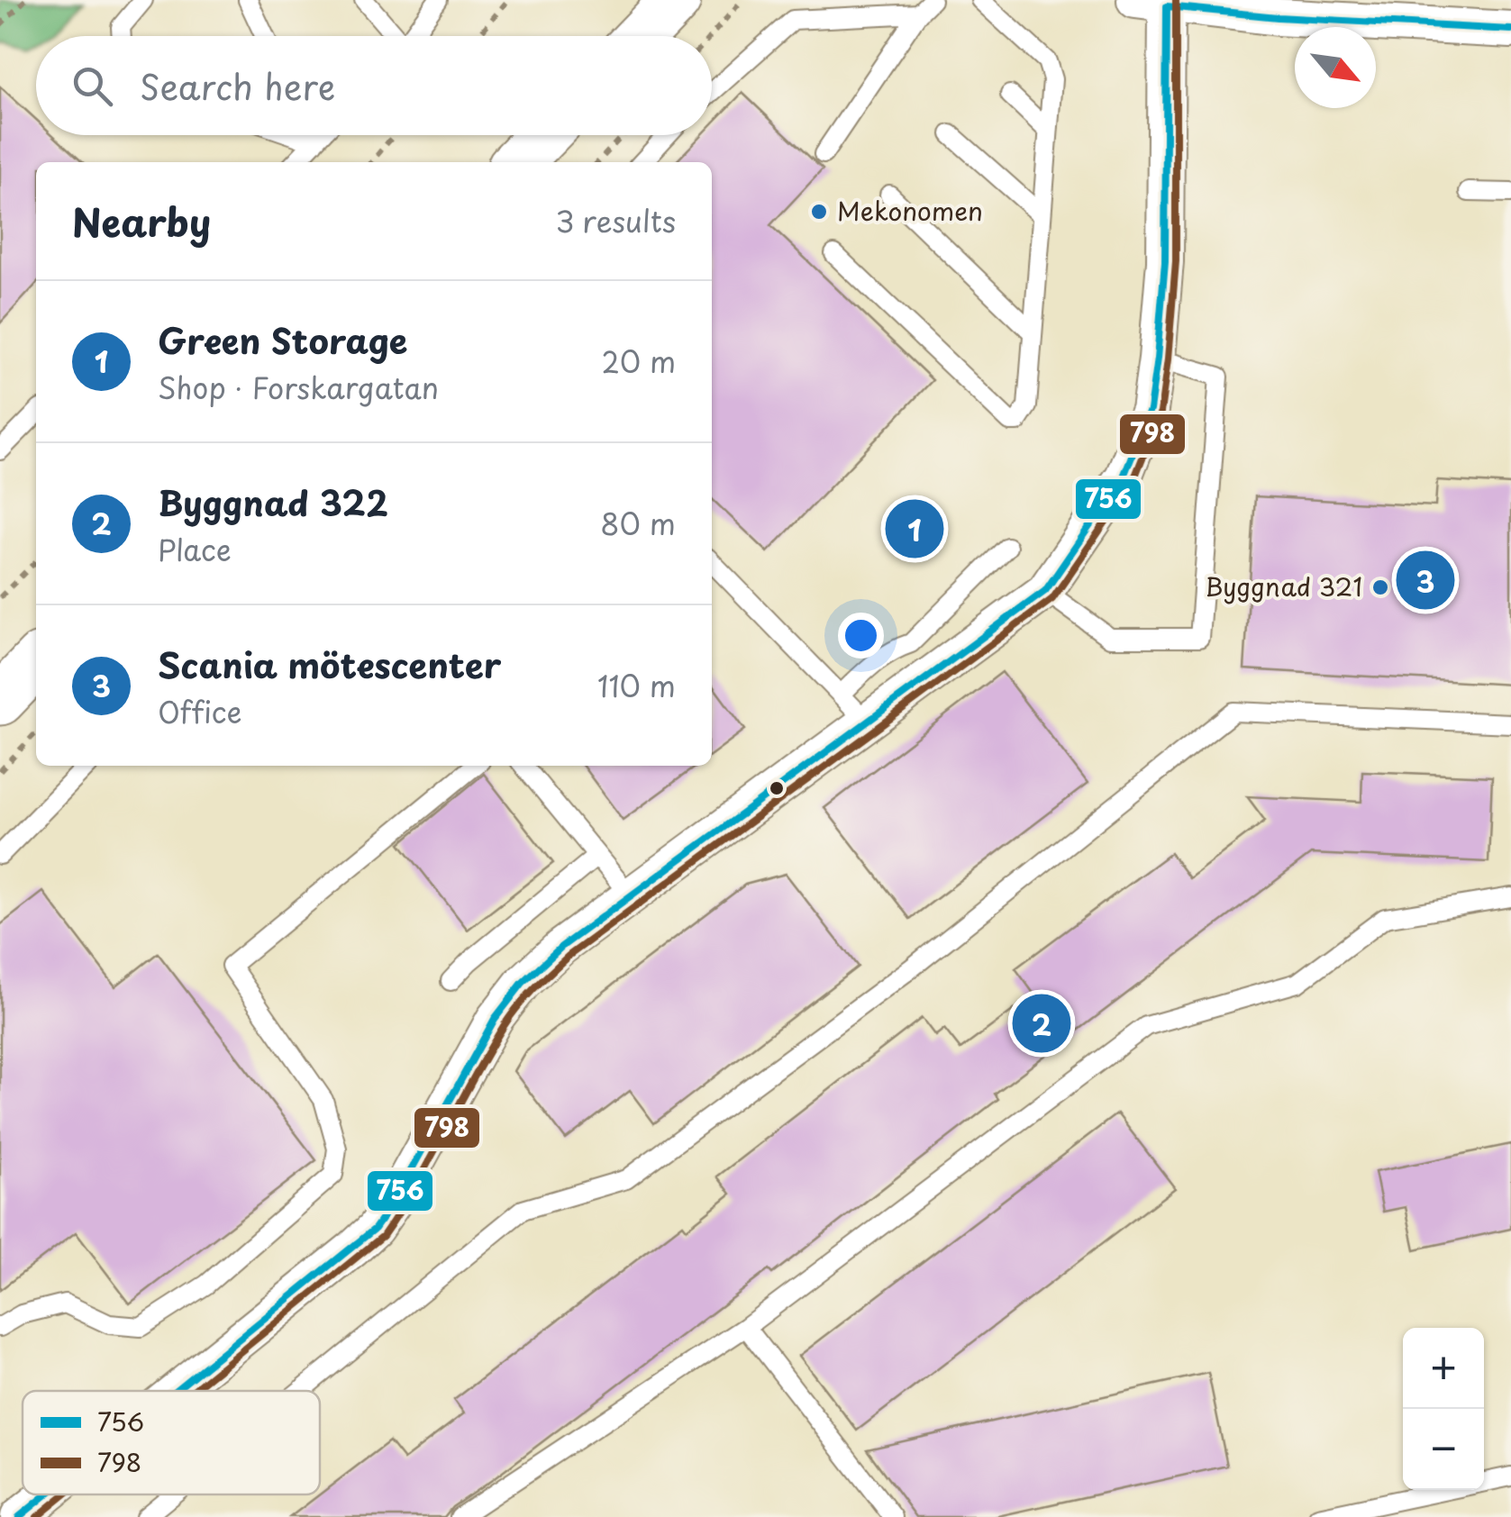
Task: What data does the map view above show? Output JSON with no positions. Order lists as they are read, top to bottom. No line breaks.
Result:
{"places":["Mekonomen","Byggnad 321"],"lines":["transit line 798","transit line 756"],"legend":["756","798"],"north":"bottom right","page":{"search":"Search here","heading":["Nearby","3 results"],"list":[{"mark":"1","name":"Green Storage","note":"Shop · Forskargatan","value":"20 m"},{"mark":"2","name":"Byggnad 322","note":"Place","value":"80 m"},{"mark":"3","name":"Scania mötescenter","note":"Office","value":"110 m"}],"pins":["1","3","2"],"map_buttons":["+","−"]}}
